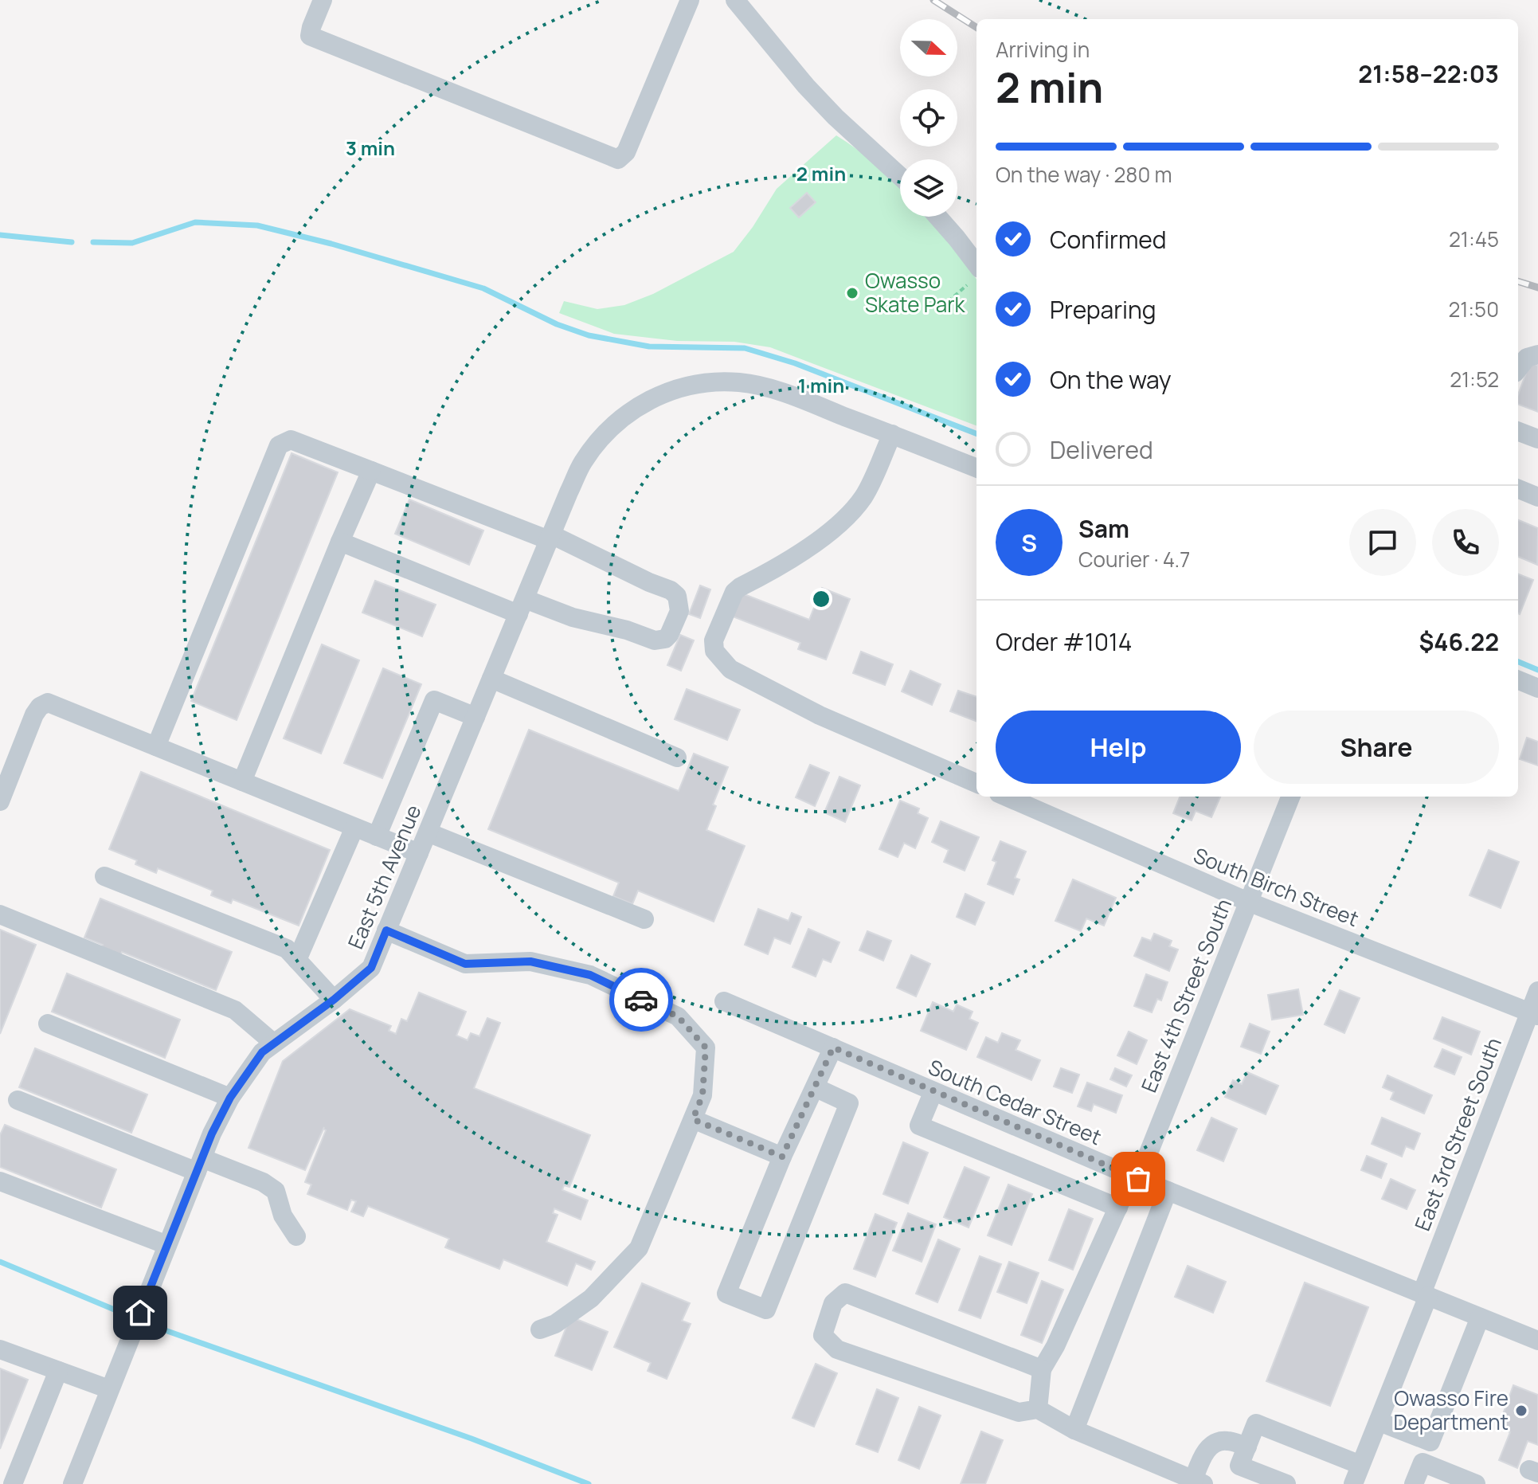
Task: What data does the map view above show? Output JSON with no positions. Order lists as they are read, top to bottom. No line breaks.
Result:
{"streets":{"street":["East 5th Avenue","South Birch Street","East 4th Street South","South Cedar Street","East 3rd Street South"]},"crossings":[["South Birch Street","East 4th Street South"],["South Birch Street","East 3rd Street South"],["East 4th Street South","South Cedar Street"],["South Cedar Street","East 3rd Street South"]],"places":["Owasso Skate Park","Owasso Fire Department"],"north":"right","page":{"heading":["2 min","Arriving in","21:58–22:03"],"panel":["Sam","Courier · 4.7","Order #1014","$46.22"],"bar":"On the way · 280 m","list":[["Confirmed","21:45"],["Preparing","21:50"],["On the way","21:52"],"Delivered"],"round":"S","buttons":["Help","Share"]},"rings":["3 min","2 min","1 min"]}
